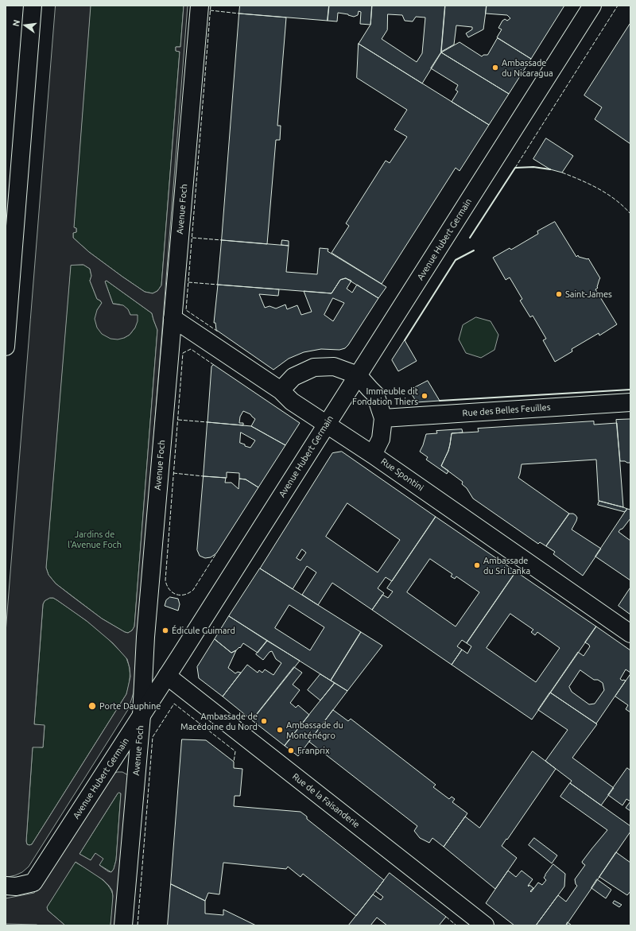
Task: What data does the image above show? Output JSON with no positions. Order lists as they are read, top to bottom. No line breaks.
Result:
{"streets":{"street":["Avenue Foch","Avenue Hubert Germain","Rue des Belles Feuilles","Rue Spontini","Rue de la Faisanderie"]},"crossings":[["Avenue Foch","Avenue Hubert Germain"],["Avenue Foch","Rue Spontini"],["Avenue Hubert Germain","Rue Spontini"],["Avenue Hubert Germain","Rue de la Faisanderie"]],"parks":["Jardins de l'Avenue Foch"],"places":["Ambassade du Nicaragua","Saint-James","Immeuble dit Fondation Thiers","Ambassade du Sri Lanka","Édicule Guimard","Porte Dauphine","Ambassade de Macédoine du Nord","Ambassade du Monténégro","Franprix"],"north":"left"}
